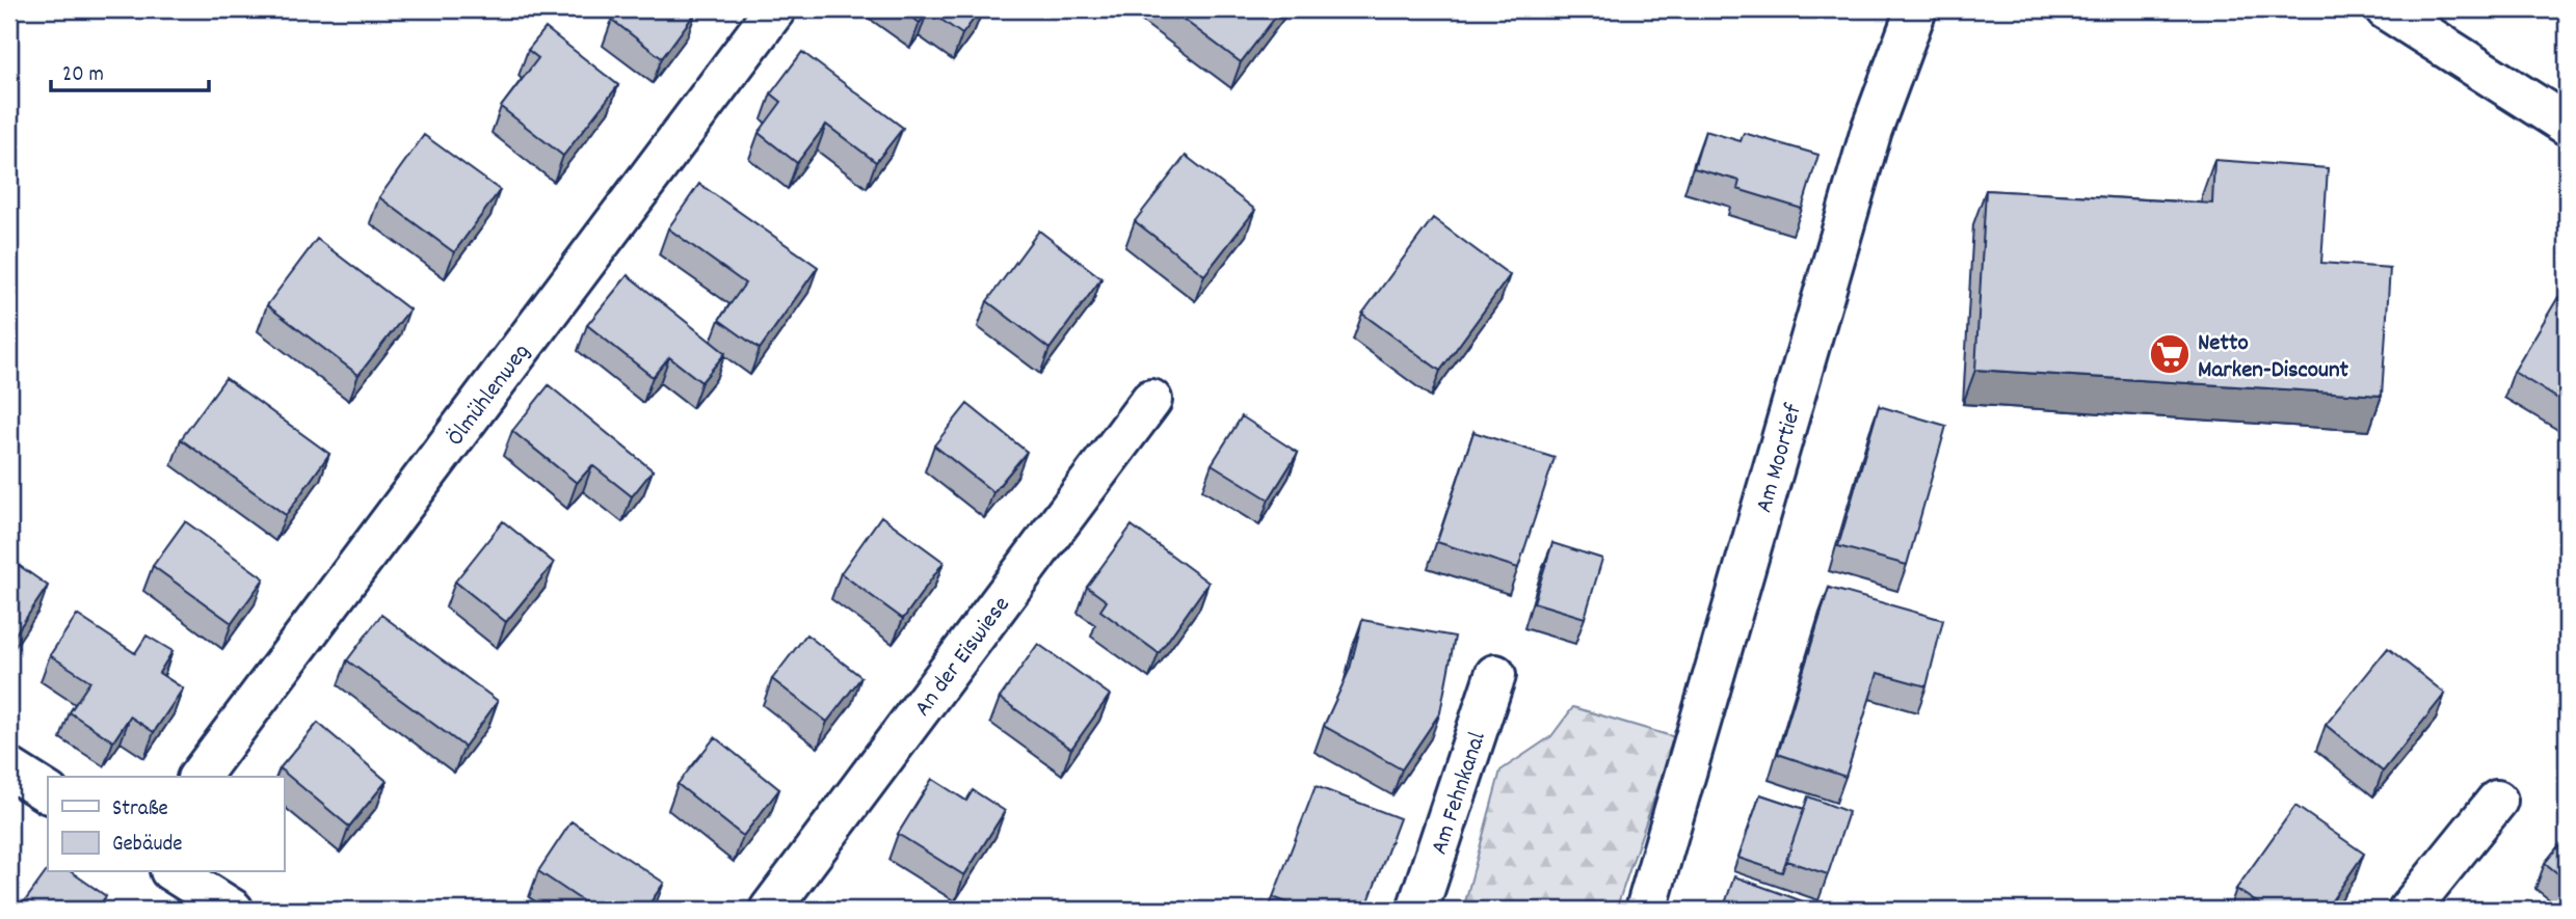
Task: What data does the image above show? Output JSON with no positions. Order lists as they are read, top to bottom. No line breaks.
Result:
{"streets":{"street":["Ölmühlenweg","Am Moortief","An der Eiswiese","Am Fehnkanal"]},"places":{"supermarket":["Netto Marken-Discount"]},"legend":["Straße","Gebäude"],"scale_bar":"20 m"}
